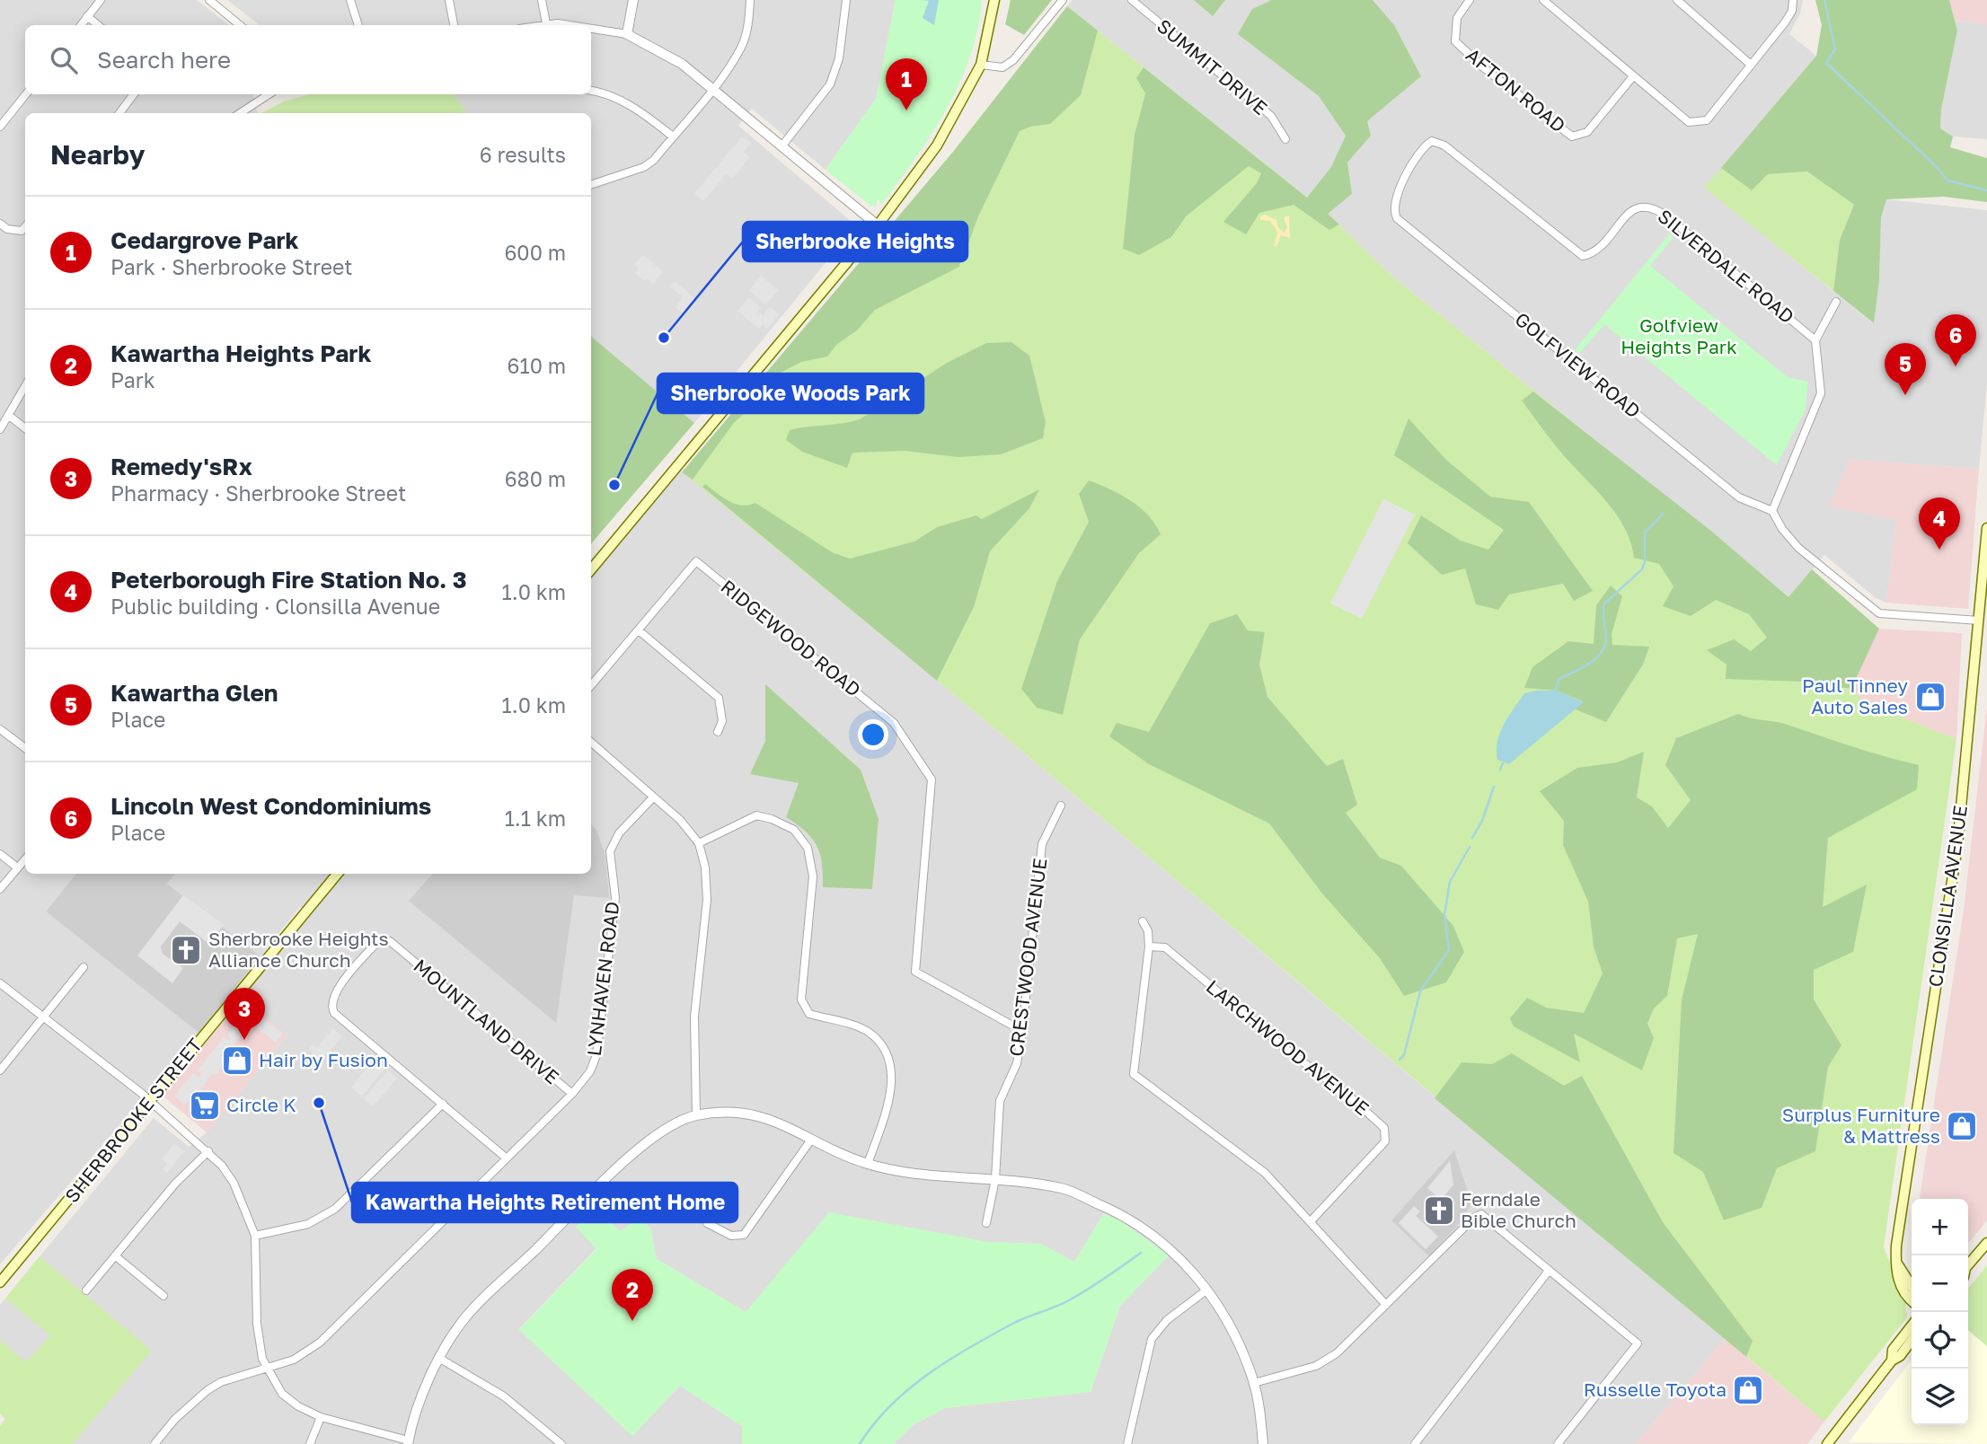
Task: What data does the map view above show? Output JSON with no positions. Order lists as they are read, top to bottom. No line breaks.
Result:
{"streets":{"main road":["CLONSILLA AVENUE","SHERBROOKE STREET"],"street":["SUMMIT DRIVE","AFTON ROAD","SILVERDALE ROAD","GOLFVIEW ROAD","RIDGEWOOD ROAD","CRESTWOOD AVENUE","LYNHAVEN ROAD","MOUNTLAND DRIVE","LARCHWOOD AVENUE"]},"crossings":[["SILVERDALE ROAD","GOLFVIEW ROAD"],["RIDGEWOOD ROAD","CRESTWOOD AVENUE"],["LYNHAVEN ROAD","MOUNTLAND DRIVE"]],"parks":["Golfview Heights Park"],"places":{"other":["Sherbrooke Heights","Sherbrooke Woods Park","Kawartha Heights Retirement Home"],"shop":["Paul Tinney Auto Sales","Hair by Fusion","Surplus Furniture & Mattress","Russelle Toyota"],"church":["Sherbrooke Heights Alliance Church","Ferndale Bible Church"],"supermarket":["Circle K"]},"page":{"search":"Search here","pins":["1","6","5","4","3","2"],"heading":["Nearby","6 results"],"list":[{"mark":"1","name":"Cedargrove Park","note":"Park · Sherbrooke Street","value":"600 m"},{"mark":"2","name":"Kawartha Heights Park","note":"Park","value":"610 m"},{"mark":"3","name":"Remedy'sRx","note":"Pharmacy · Sherbrooke Street","value":"680 m"},{"mark":"4","name":"Peterborough Fire Station No. 3","note":"Public building · Clonsilla Avenue","value":"1.0 km"},{"mark":"5","name":"Kawartha Glen","note":"Place","value":"1.0 km"},{"mark":"6","name":"Lincoln West Condominiums","note":"Place","value":"1.1 km"}],"map_buttons":["+","−"]}}
